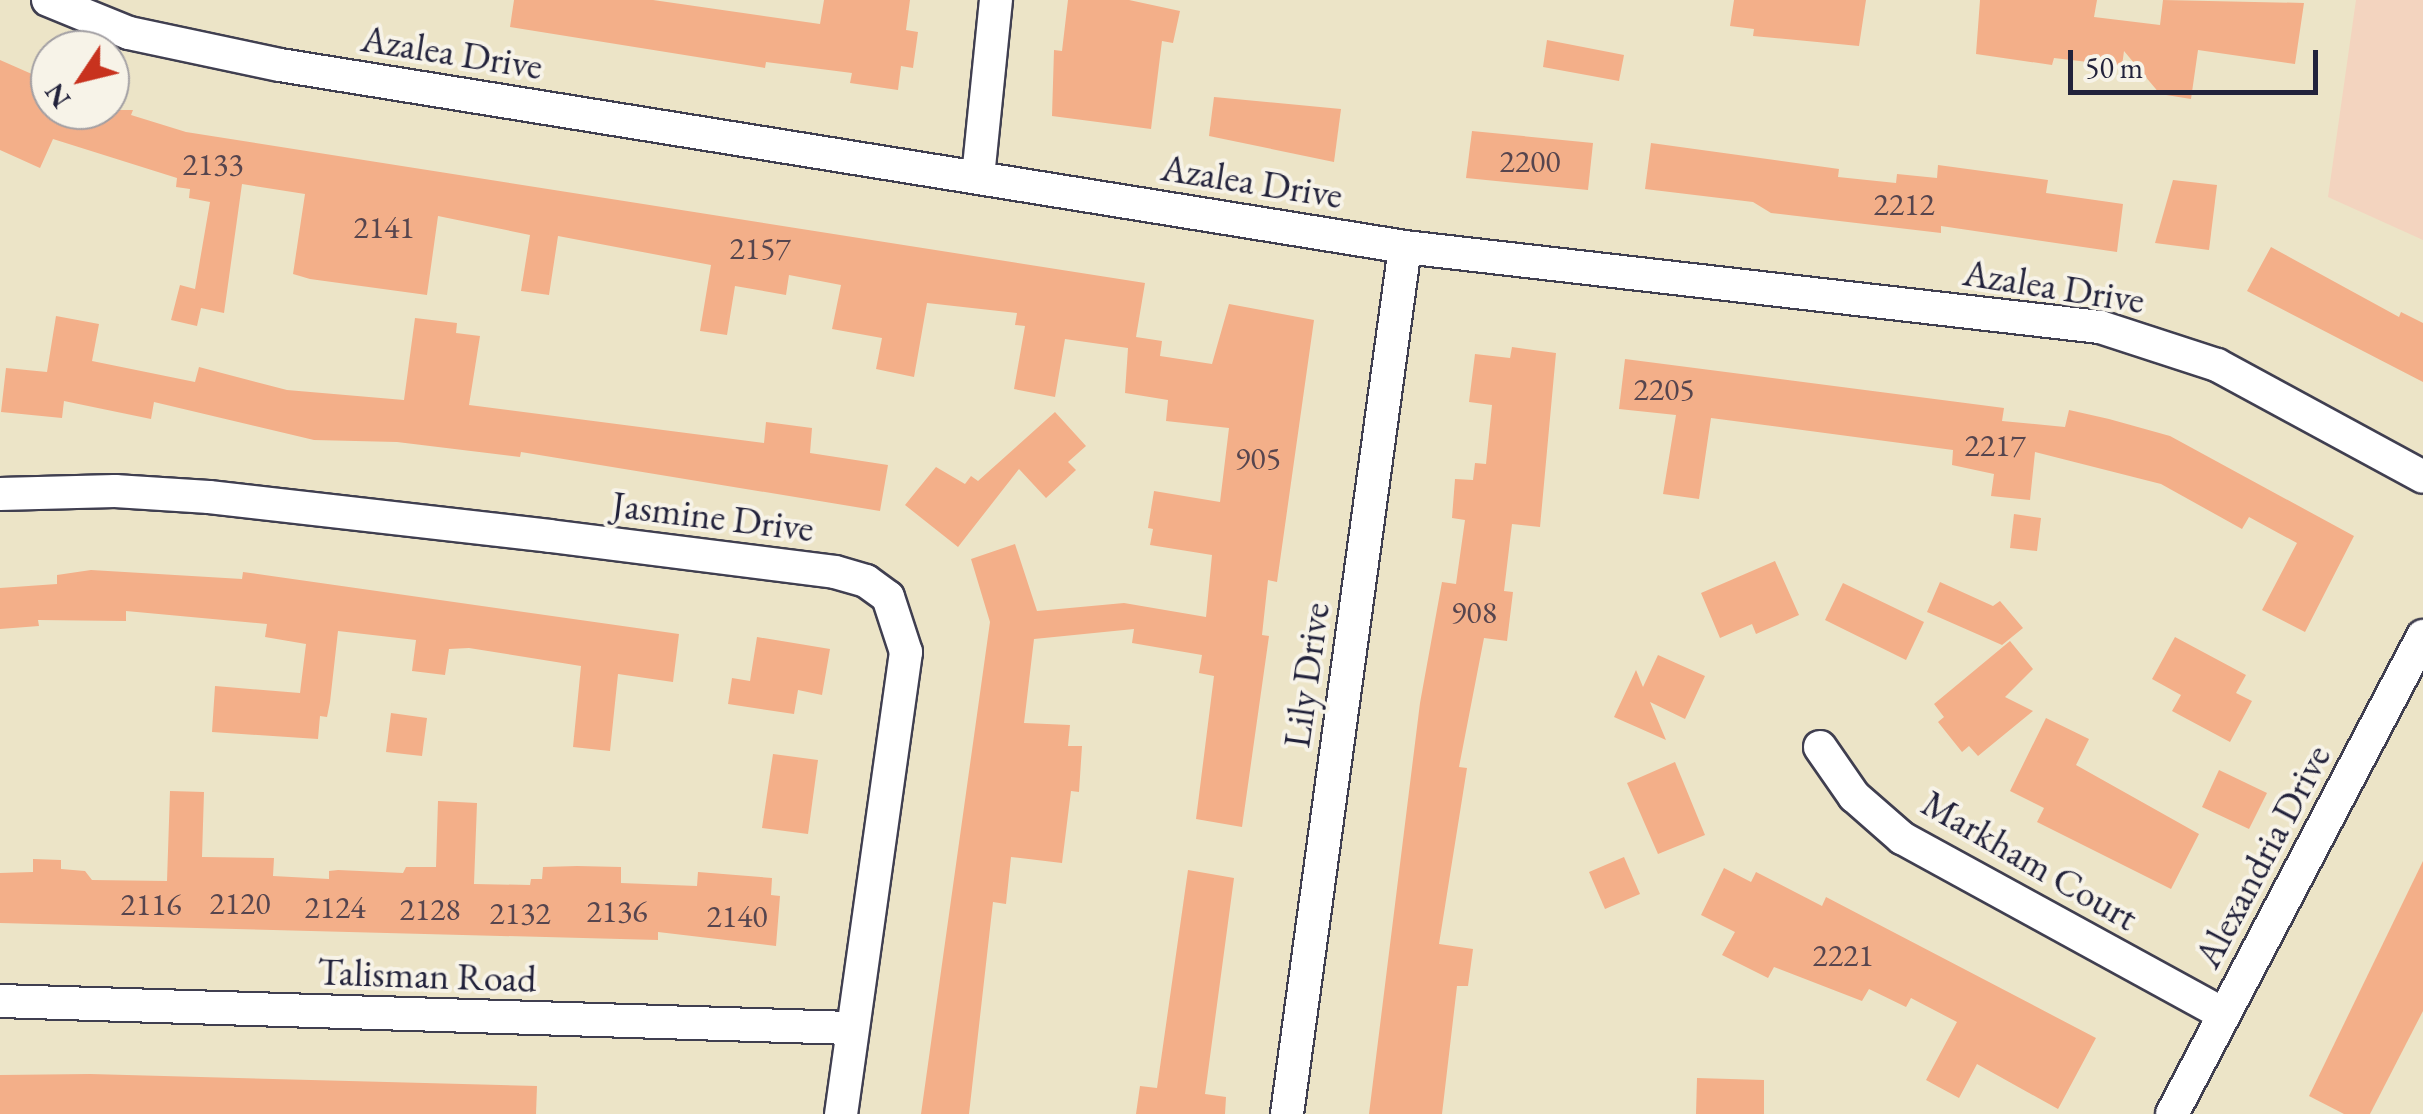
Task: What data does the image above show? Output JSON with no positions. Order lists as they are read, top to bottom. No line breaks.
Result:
{"streets":{"street":["Azalea Drive","Jasmine Drive","Lily Drive","Alexandria Drive","Markham Court","Talisman Road"]},"crossings":[["Azalea Drive","Lily Drive"],["Jasmine Drive","Talisman Road"],["Alexandria Drive","Markham Court"]],"house_numbers":["2200","2133","2212","2141","2157","2205","2217","905","908","2120","2116","2124","2128","2136","2132","2140","2221"],"scale_bar":"50 m","north":"bottom left"}
